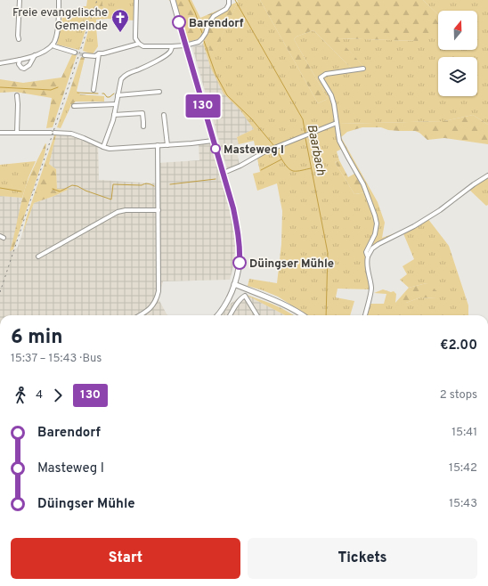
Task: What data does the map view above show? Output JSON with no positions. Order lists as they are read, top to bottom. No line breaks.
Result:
{"water":["Baarbach"],"places":{"other":["Barendorf","Masteweg I","Düingser Mühle"],"church":["Freie evangelische Gemeinde"]},"lines":["bus line 130"],"north":"top","page":{"on_map":"130","heading":["6 min","15:37 – 15:43 · Bus","€2.00"],"legs":["4","130","2 stops"],"list":[{"name":"Barendorf","value":"15:41"},{"name":"Masteweg I","value":"15:42"},{"name":"Düingser Mühle","value":"15:43"}],"buttons":["Start","Tickets"]}}
